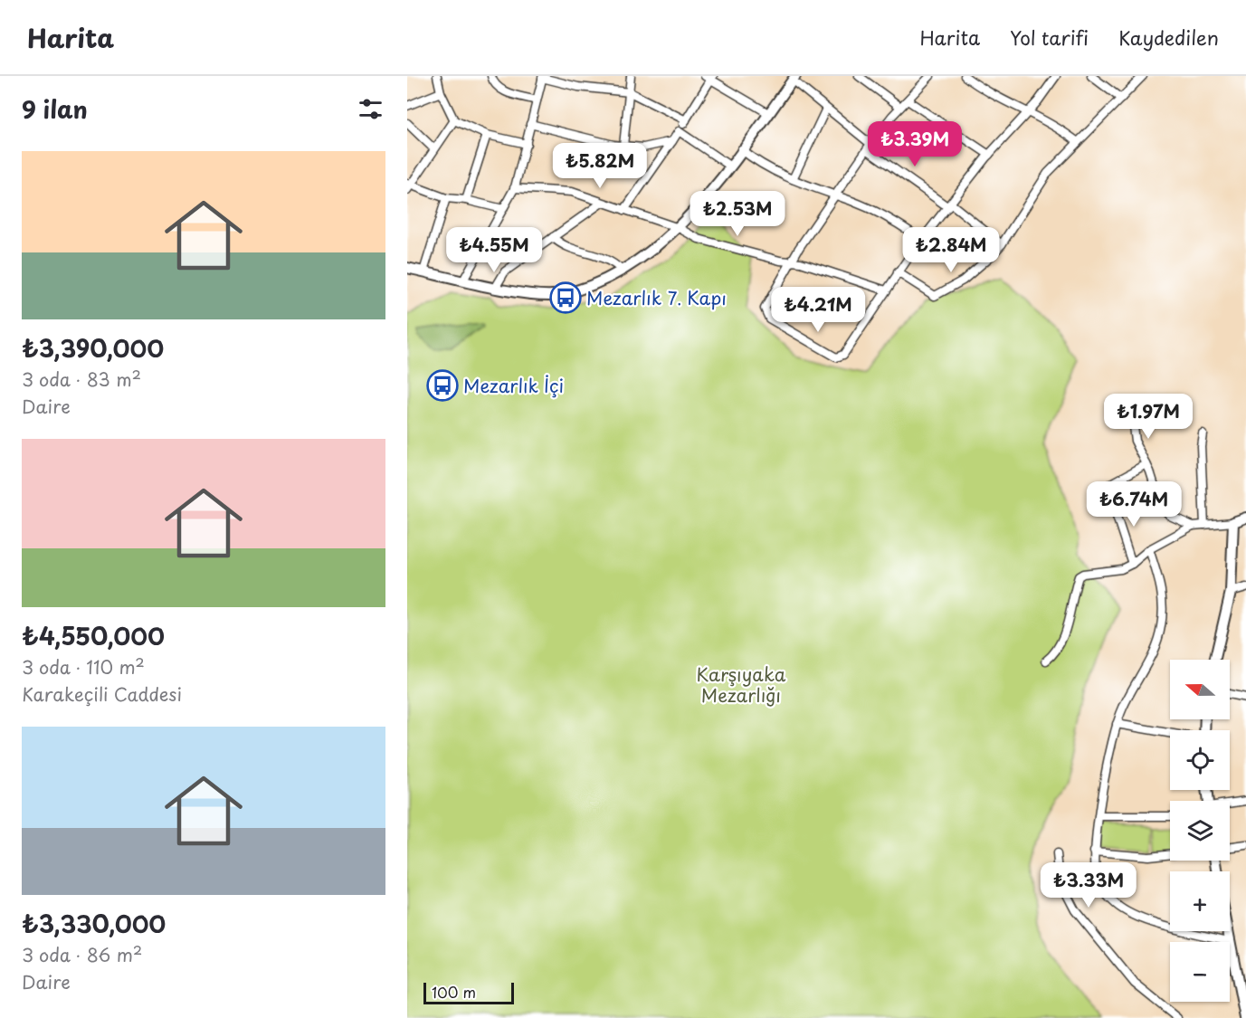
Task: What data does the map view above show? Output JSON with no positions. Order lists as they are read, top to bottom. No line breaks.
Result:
{"parks":["Karşıyaka Mezarlığı"],"places":{"bus stop":["Mezarlık 7. Kapı","Mezarlık İçi"]},"scale_bar":"100 m","north":"left","page":{"header":"Harita","nav":["Harita","Yol tarifi","Kaydedilen"],"heading":"9 ilan","price":["₺3.39M","₺5.82M","₺2.53M","₺4.55M","₺2.84M","₺4.21M","₺1.97M","₺6.74M","₺3.33M"],"list":[{"name":"₺3,390,000","note":"3 oda · 83 m² · Daire"},{"name":"₺4,550,000","note":"3 oda · 110 m² · Karakeçili Caddesi"},{"name":"₺3,330,000","note":"3 oda · 86 m² · Daire"}],"map_buttons":["+","−"],"scale":"100 m"}}
